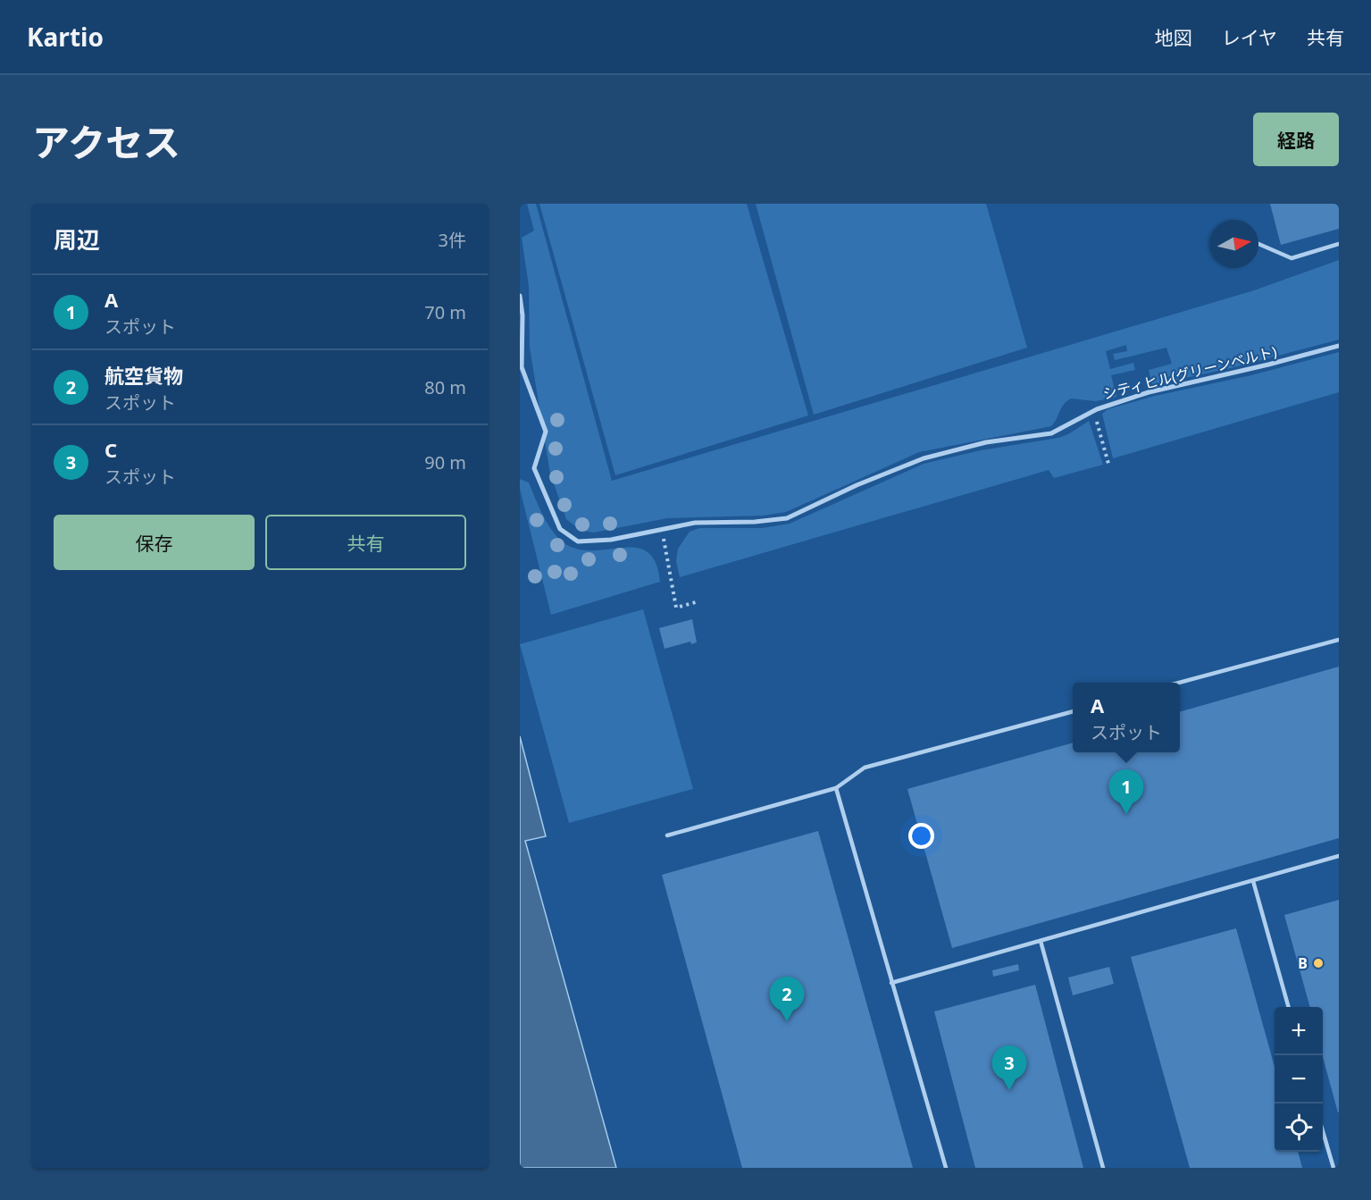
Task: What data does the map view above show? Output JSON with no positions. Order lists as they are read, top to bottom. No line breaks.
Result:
{"streets":{"street":["シティヒル(グリーンベルト)"]},"places":["B"],"north":"right","page":{"header":"Kartio","nav":["地図","レイヤ","共有"],"title":"アクセス","buttons":["経路",["保存","共有"]],"heading":["周辺","3件"],"list":[{"mark":"1","name":"A","note":"スポット","value":"70 m"},{"mark":"2","name":"航空貨物","note":"スポット","value":"80 m"},{"mark":"3","name":"C","note":"スポット","value":"90 m"}],"popup":["A","スポット"],"pins":["1","2","3"],"map_buttons":["+","−"]}}
